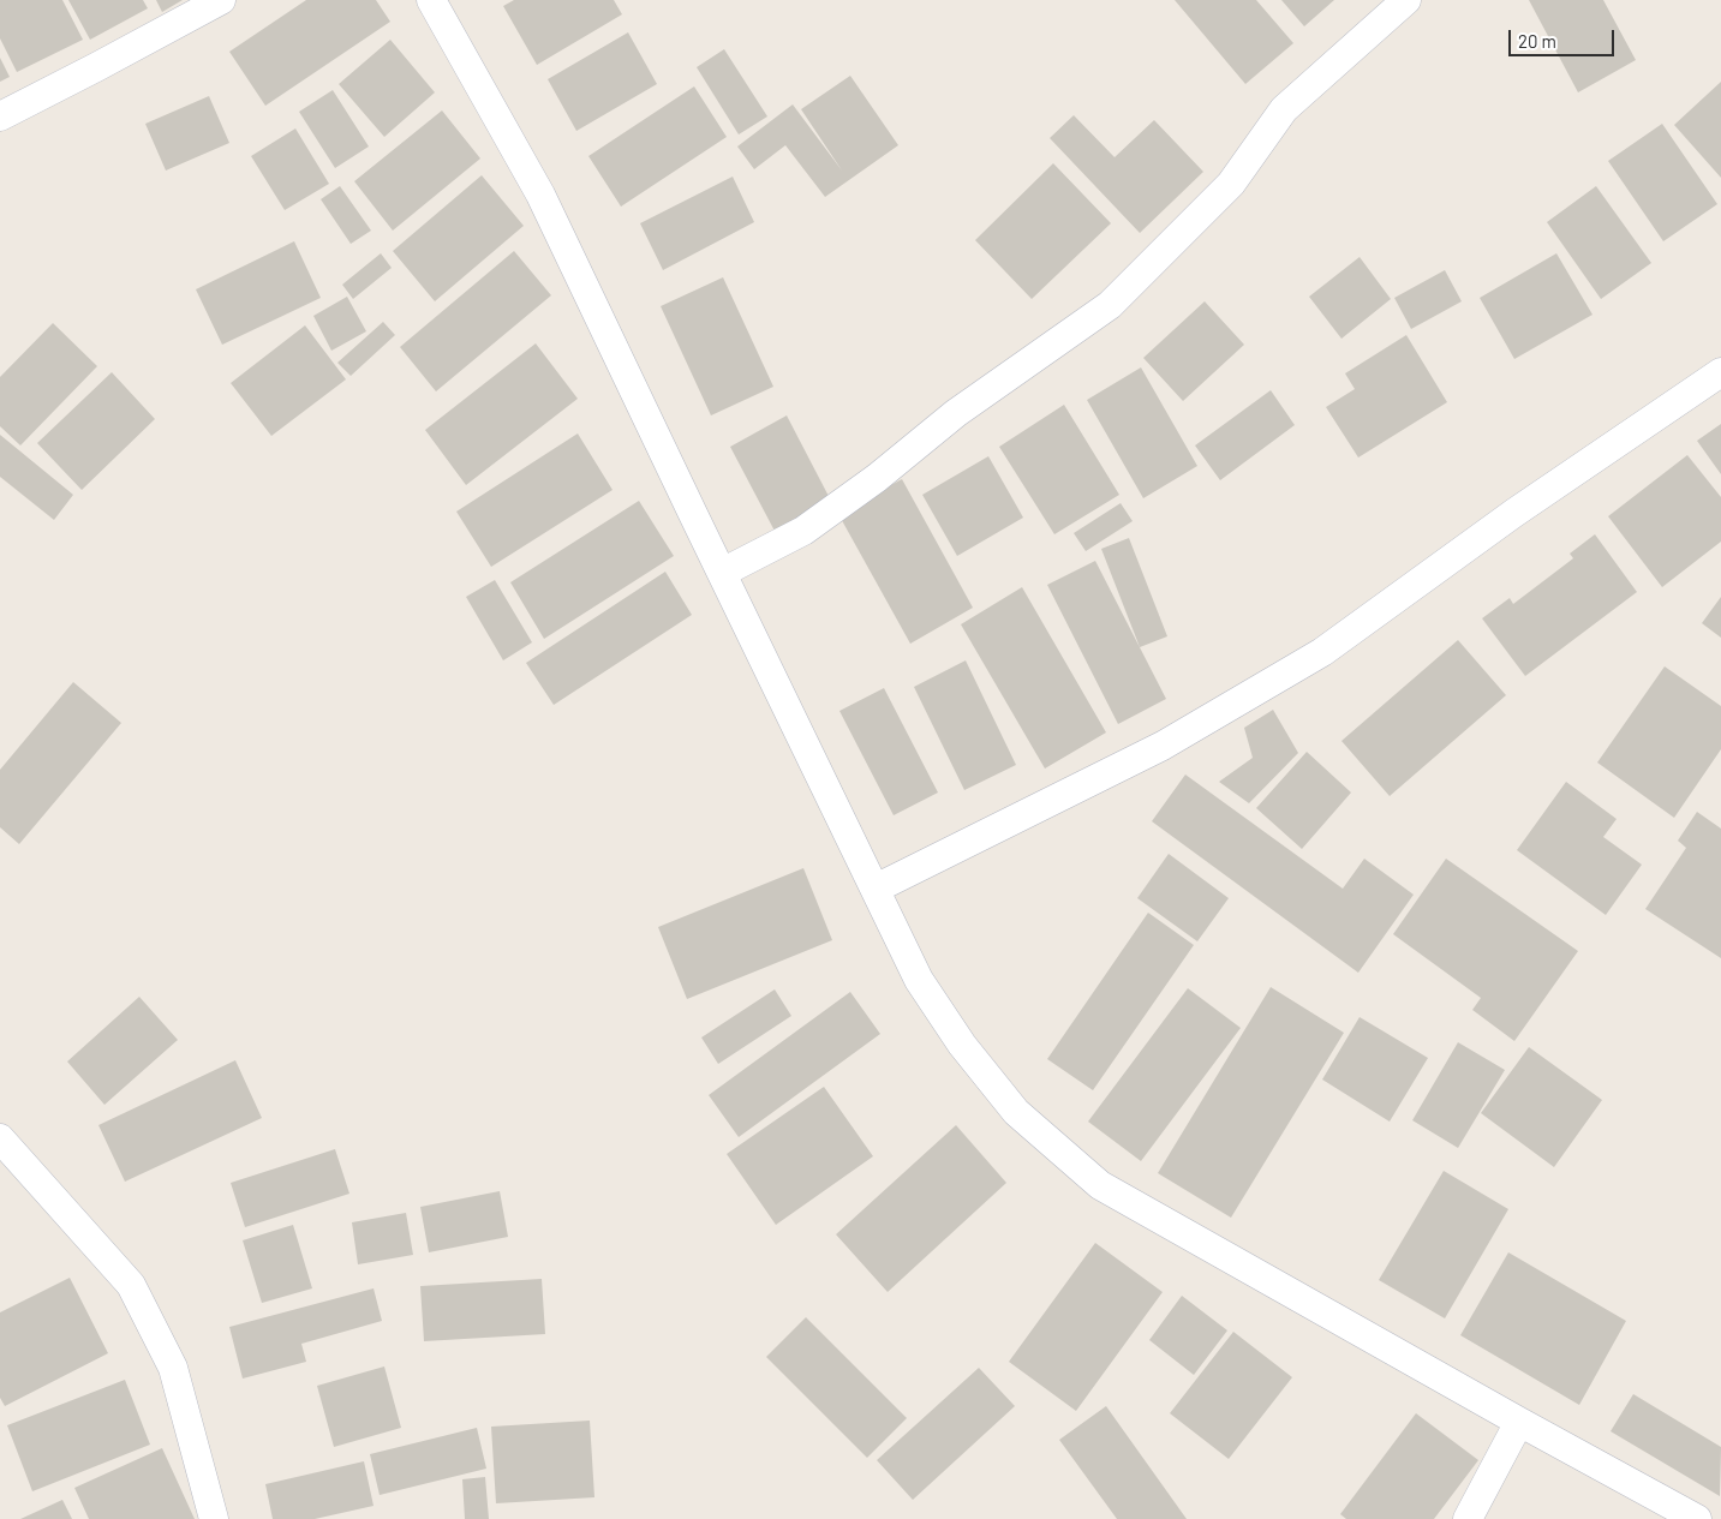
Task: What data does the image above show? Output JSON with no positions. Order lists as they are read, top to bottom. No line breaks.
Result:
{"scale_bar":"20 m"}
